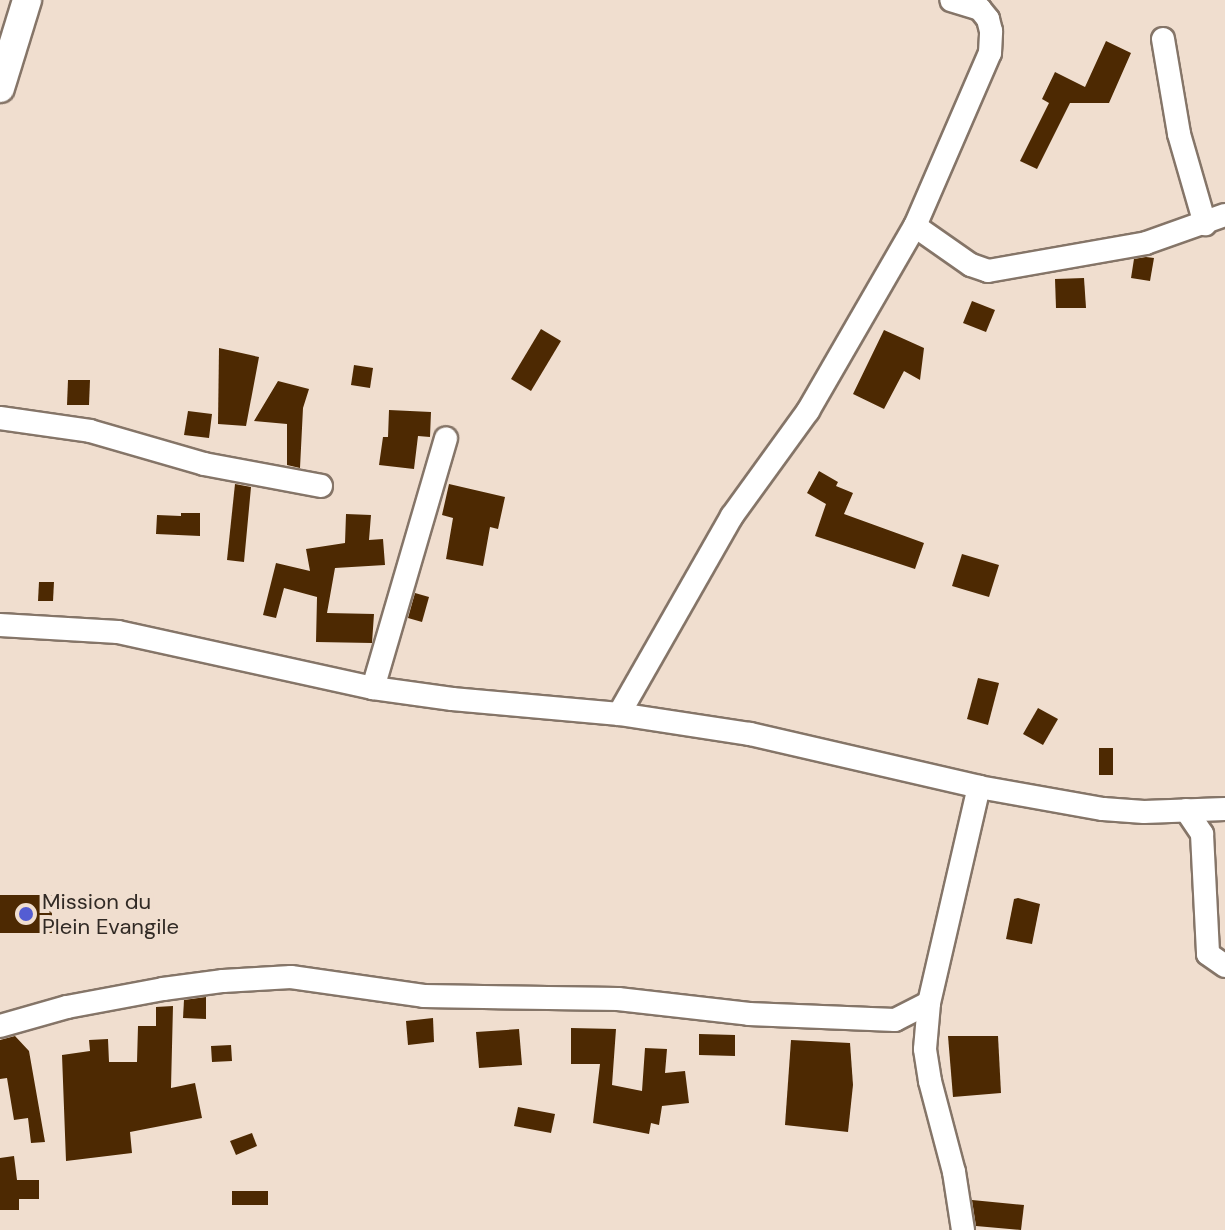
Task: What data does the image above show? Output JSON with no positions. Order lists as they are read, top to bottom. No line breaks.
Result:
{"places":["Mission du Plein Evangile"]}
